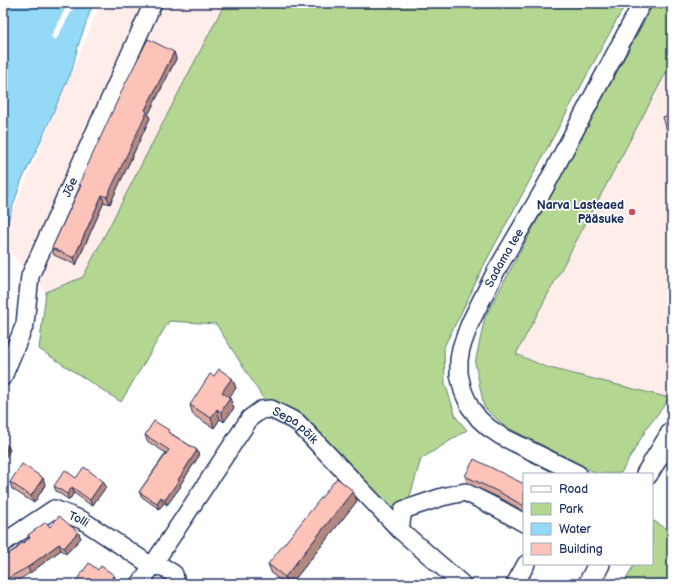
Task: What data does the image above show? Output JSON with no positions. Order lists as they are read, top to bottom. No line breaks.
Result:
{"streets":{"street":["Jõe","Sadama tee","Sepa põik","Tolli"]},"crossings":[["Sepa põik","Tolli"]],"places":["Narva Lasteaed Pääsuke"],"legend":["Road","Park","Water","Building"]}
